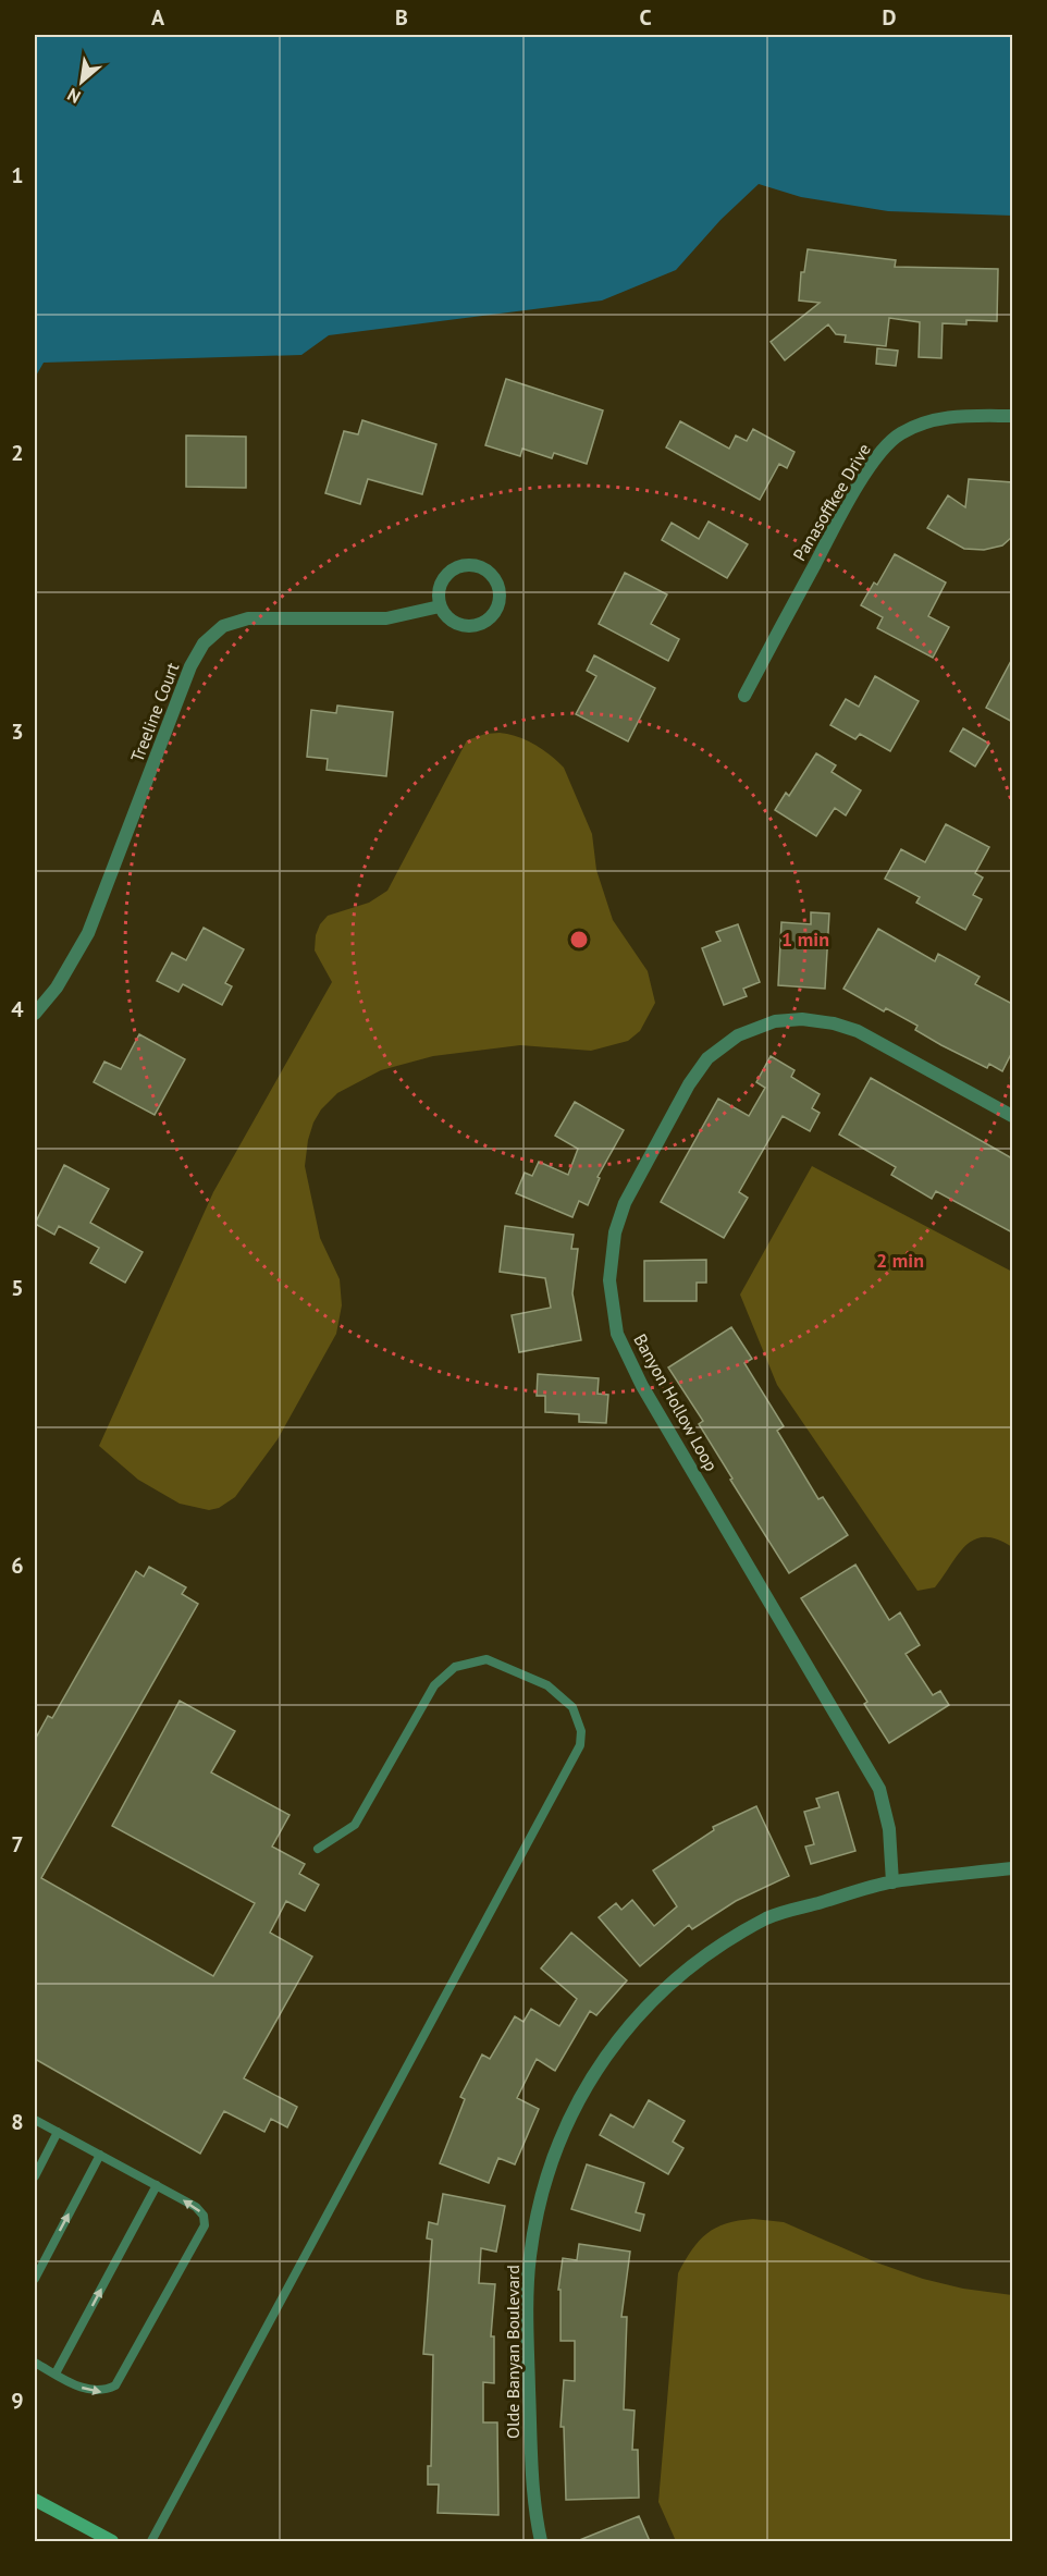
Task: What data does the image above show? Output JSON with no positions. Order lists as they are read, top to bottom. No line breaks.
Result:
{"streets":{"street":["Panasoffkee Drive","Treeline Court","Banyon Hollow Loop","Olde Banyan Boulevard"]},"crossings":[["Banyon Hollow Loop","Olde Banyan Boulevard"]],"north":"bottom left","grid":{"columns":["A","B","C","D"],"rows":["1","2","3","4","5","6","7","8","9"]},"rings":["1 min","2 min"]}
